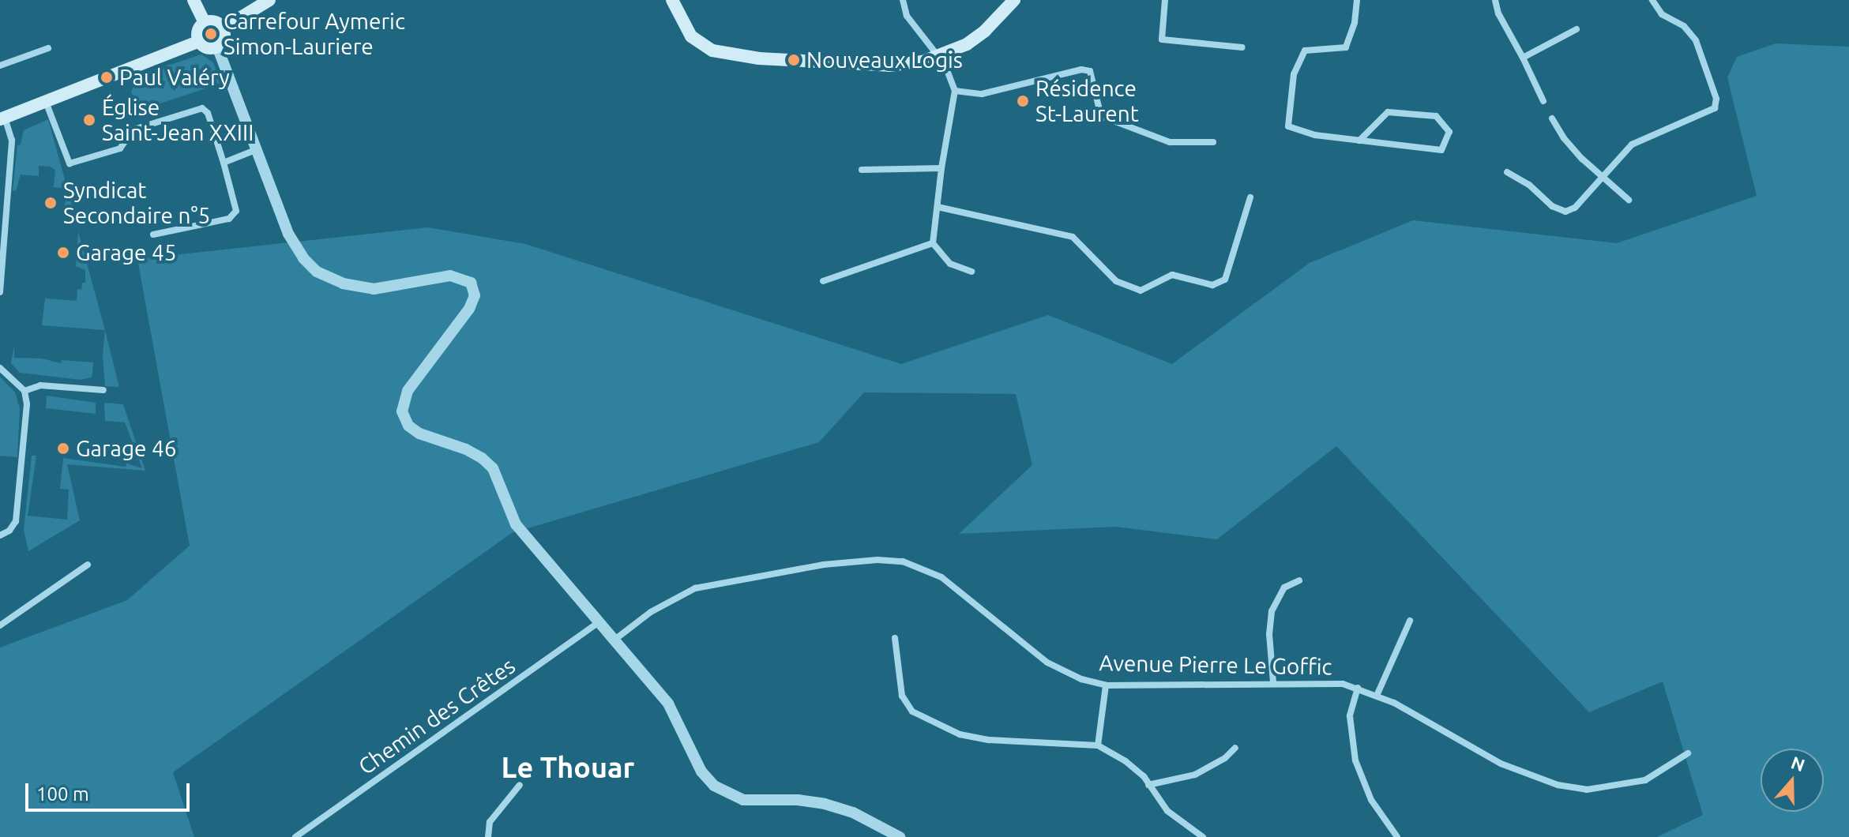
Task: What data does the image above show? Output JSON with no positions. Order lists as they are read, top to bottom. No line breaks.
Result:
{"streets":{"street":["Avenue Pierre Le Goffic","Chemin des Crêtes"]},"districts":["Le Thouar"],"places":["Carrefour Aymeric Simon-Lauriere","Nouveaux Logis","Paul Valéry","Résidence St-Laurent","Église Saint-Jean XXIII","Syndicat Secondaire n°5","Garage 45","Garage 46"],"scale_bar":"100 m","north":"top"}
